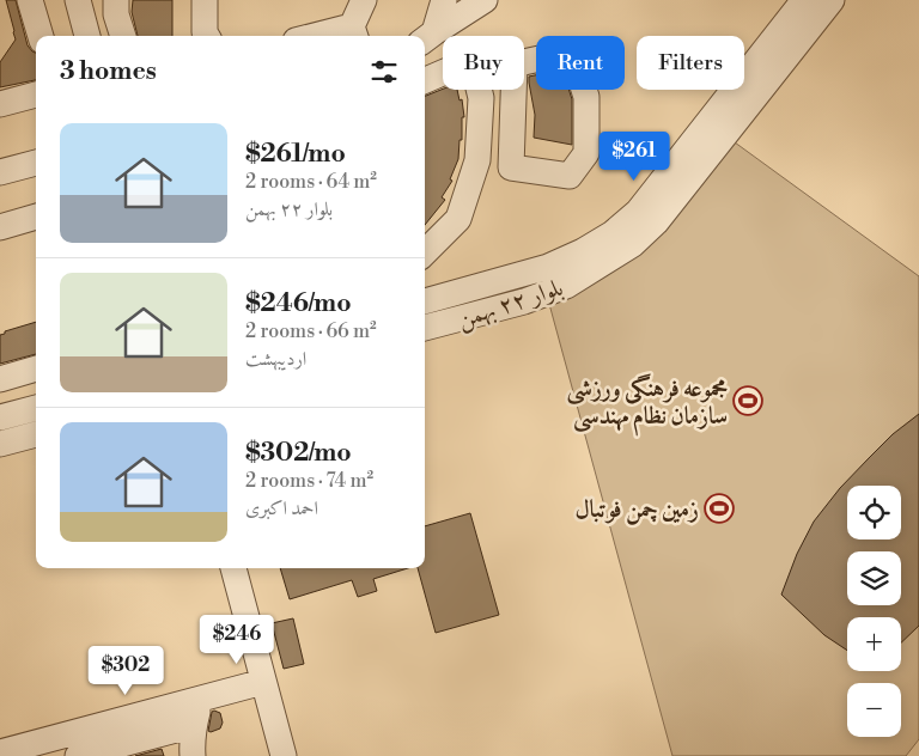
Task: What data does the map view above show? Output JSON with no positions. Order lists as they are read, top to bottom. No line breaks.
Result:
{"streets":{"street":["بلوار ۲۲ بهمن"]},"places":{"sports":["مجموعه فرهنگی ورزشی سازمان نظام مهندسی","زمین چمن فوتبال"]},"page":{"chip":["Buy","Rent","Filters"],"heading":"3 homes","list":[{"name":"$261/mo","note":"2 rooms · 64 m² · بلوار ۲۲ بهمن"},{"name":"$246/mo","note":"2 rooms · 66 m² · اردیبهشت"},{"name":"$302/mo","note":"2 rooms · 74 m² · احمد اکبری"}],"price":["$261","$246","$302"],"map_buttons":["+","−"]}}
